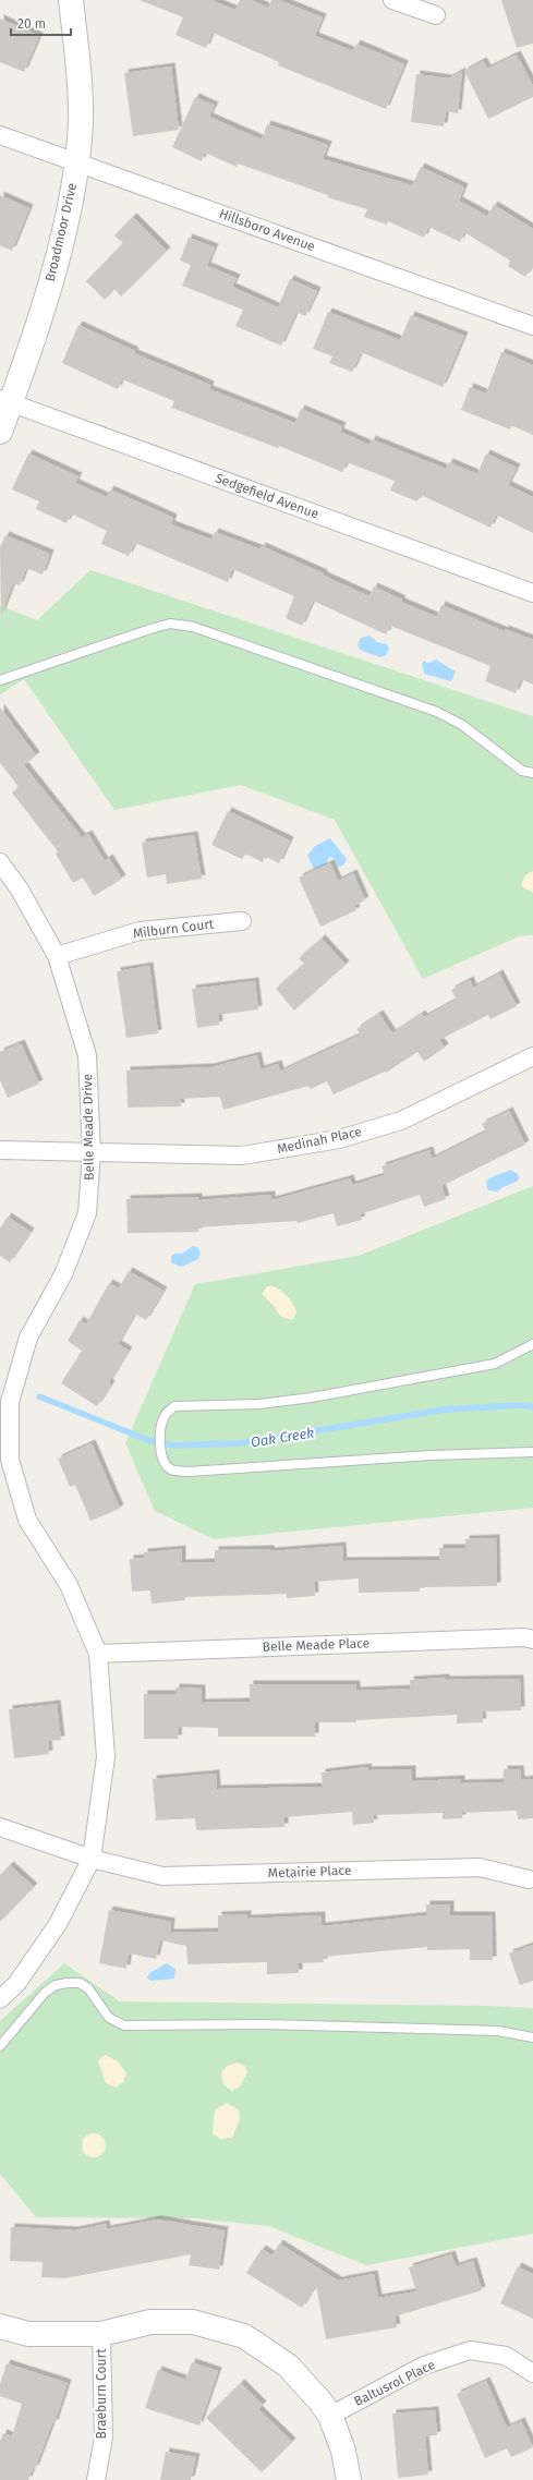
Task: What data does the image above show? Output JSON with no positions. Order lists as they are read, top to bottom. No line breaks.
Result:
{"streets":{"street":["Hillsboro Avenue","Broadmoor Drive","Sedgefield Avenue","Milburn Court","Belle Meade Drive","Medinah Place","Belle Meade Place","Metairie Place","Baltusrol Place","Braeburn Court"]},"crossings":[["Hillsboro Avenue","Broadmoor Drive"],["Broadmoor Drive","Sedgefield Avenue"],["Milburn Court","Belle Meade Drive"],["Belle Meade Drive","Medinah Place"],["Belle Meade Drive","Belle Meade Place"],["Belle Meade Drive","Metairie Place"]],"water":["Oak Creek"],"scale_bar":"20 m"}
